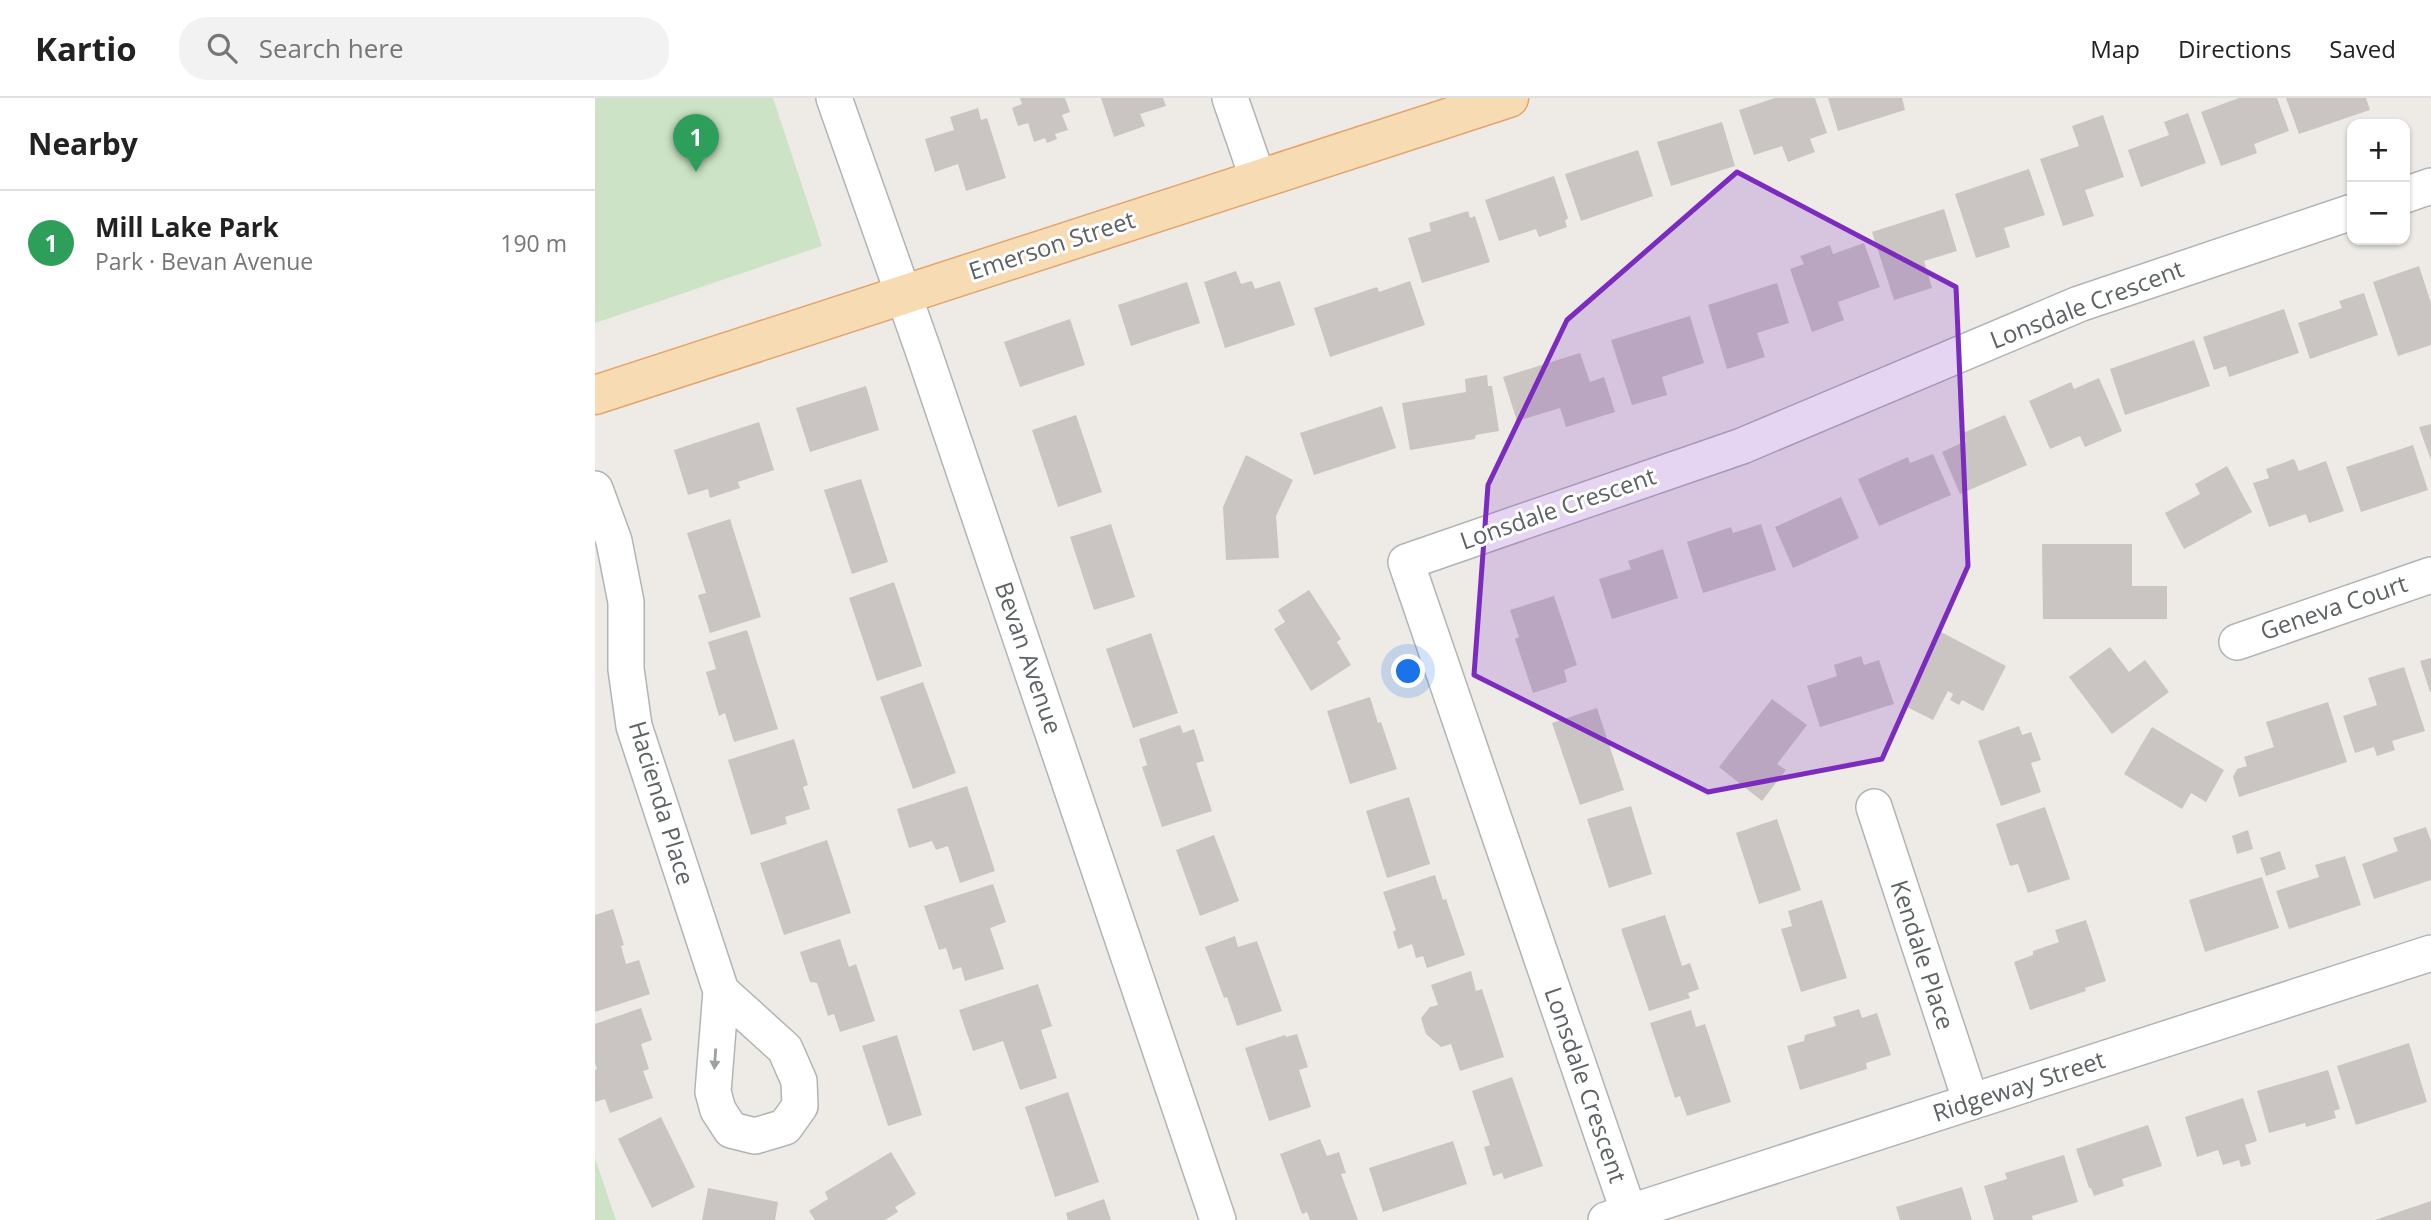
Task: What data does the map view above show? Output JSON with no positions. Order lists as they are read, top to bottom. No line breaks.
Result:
{"streets":{"main road":["Emerson Street"],"street":["Lonsdale Crescent","Geneva Court","Bevan Avenue","Hacienda Place","Kendale Place","Ridgeway Street"]},"crossings":[["Emerson Street","Bevan Avenue"],["Lonsdale Crescent","Ridgeway Street"],["Kendale Place","Ridgeway Street"]],"page":{"header":"Kartio","search":"Search here","nav":["Map","Directions","Saved"],"heading":"Nearby","pins":"1","map_buttons":["+","−"],"list":[{"mark":"1","name":"Mill Lake Park","note":"Park · Bevan Avenue","value":"190 m"}]}}
